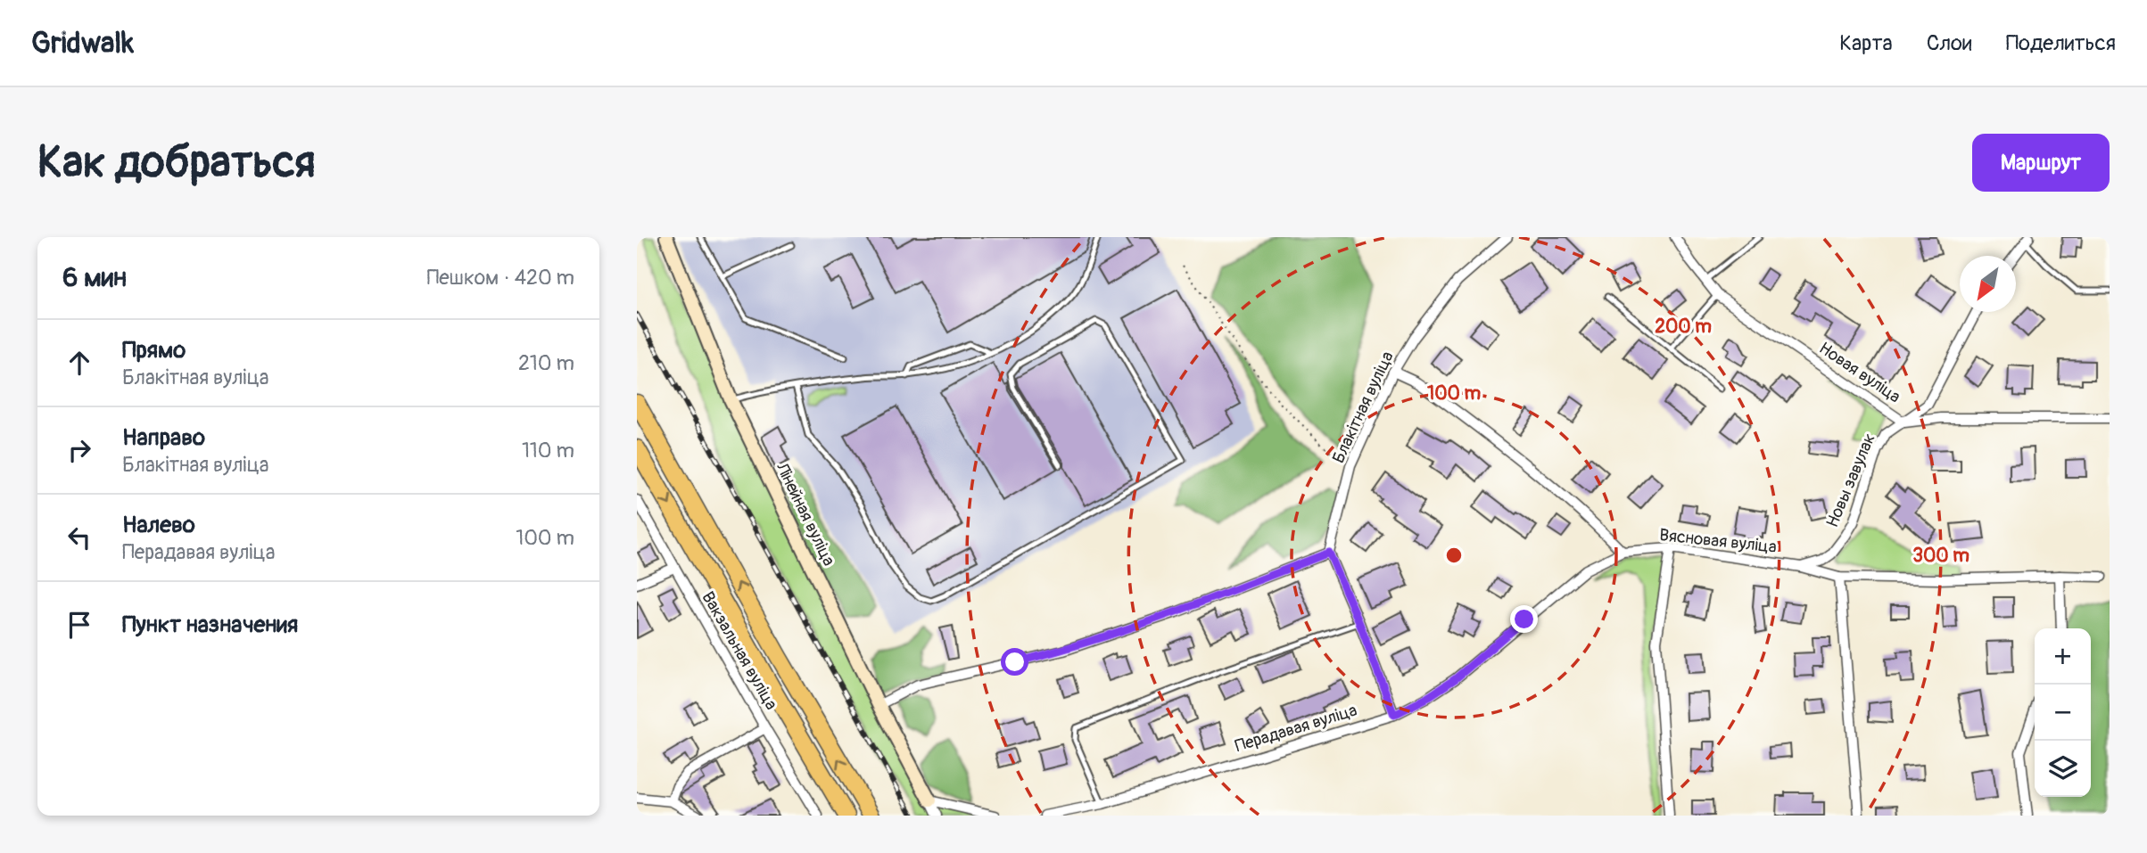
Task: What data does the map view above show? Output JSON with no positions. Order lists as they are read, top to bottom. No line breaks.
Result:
{"streets":{"street":["Новая вуліца","Блакітная вуліца","Новы завулак","Лінейная вуліца","Вясновая вуліца","Вакзальная вуліца","Перадавая вуліца"]},"crossings":[["Новая вуліца","Новы завулак"],["Новы завулак","Вясновая вуліца"],["Вясновая вуліца","Перадавая вуліца"]],"north":"bottom left","page":{"header":"Gridwalk","nav":["Карта","Слои","Поделиться"],"buttons":"Маршрут","title":"Как добраться","heading":["6 мин","Пешком · 420 m"],"list":[["Прямо","Блакітная вуліца","210 m"],["Направо","Блакітная вуліца","110 m"],["Налево","Перадавая вуліца","100 m"],"Пункт назначения"],"map_buttons":["+","−"]},"rings":["200 m","100 m","300 m"]}
